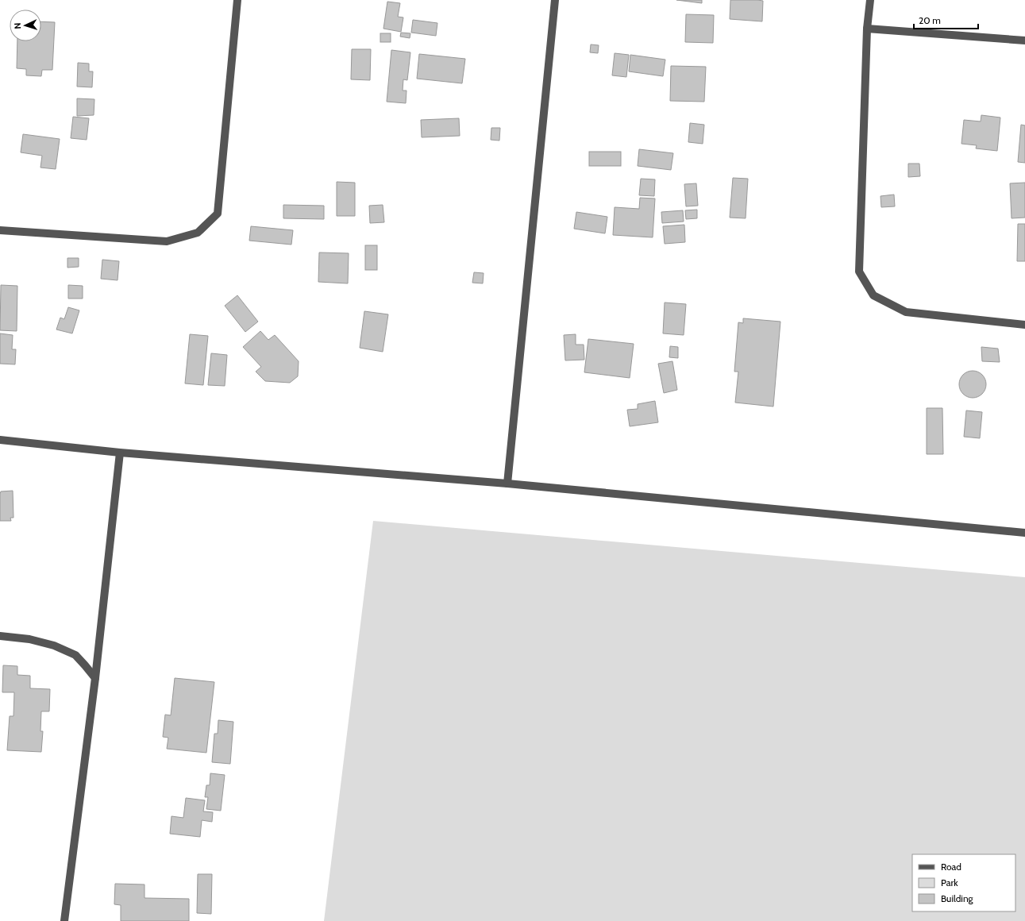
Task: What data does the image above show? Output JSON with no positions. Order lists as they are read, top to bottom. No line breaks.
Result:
{"legend":["Road","Park","Building"],"scale_bar":"20 m","north":"left"}
